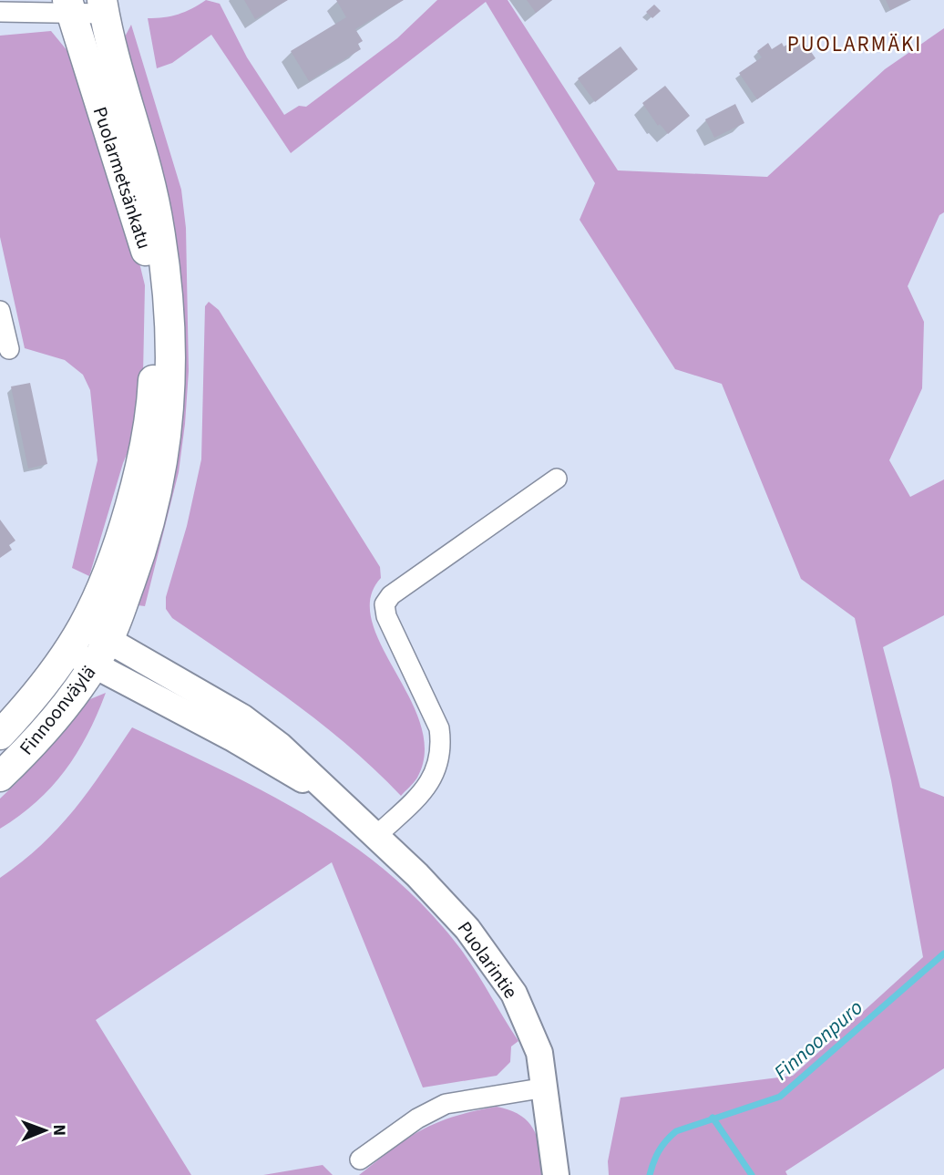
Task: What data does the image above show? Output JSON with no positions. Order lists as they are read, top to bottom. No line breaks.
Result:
{"streets":{"main road":["Puolarmetsänkatu","Finnoonväylä","Puolarintie"]},"crossings":[["Puolarmetsänkatu","Finnoonväylä"],["Puolarmetsänkatu","Puolarintie"],["Finnoonväylä","Puolarintie"]],"districts":["PUOLARMÄKI"],"water":["Finnoonpuro"],"north":"right"}
